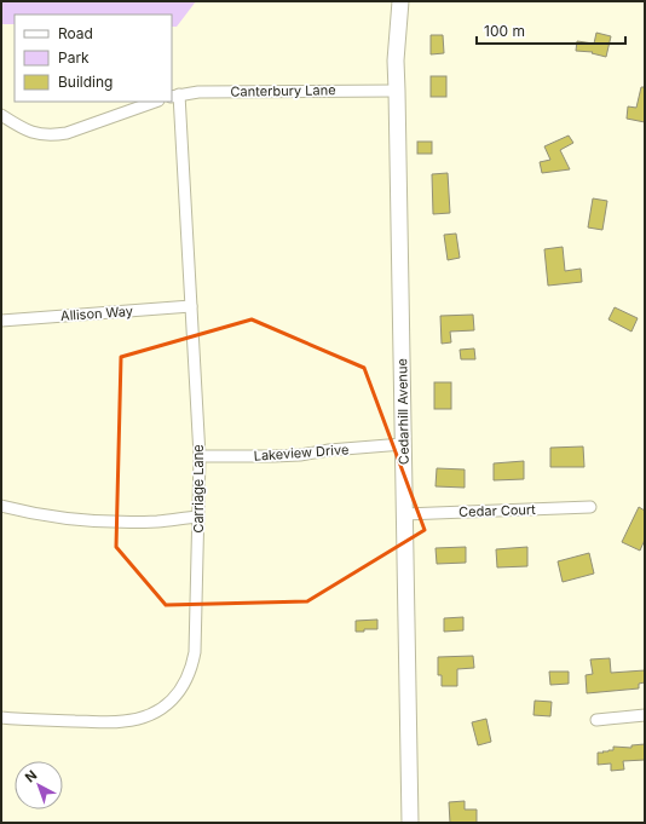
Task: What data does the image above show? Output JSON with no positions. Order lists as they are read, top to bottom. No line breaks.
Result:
{"streets":{"street":["Canterbury Lane","Allison Way","Cedarhill Avenue","Lakeview Drive","Carriage Lane","Cedar Court"]},"crossings":[["Canterbury Lane","Cedarhill Avenue"],["Canterbury Lane","Carriage Lane"],["Allison Way","Carriage Lane"],["Cedarhill Avenue","Lakeview Drive"],["Cedarhill Avenue","Cedar Court"],["Lakeview Drive","Carriage Lane"]],"legend":["Road","Park","Building"],"scale_bar":"100 m","north":"top left"}
